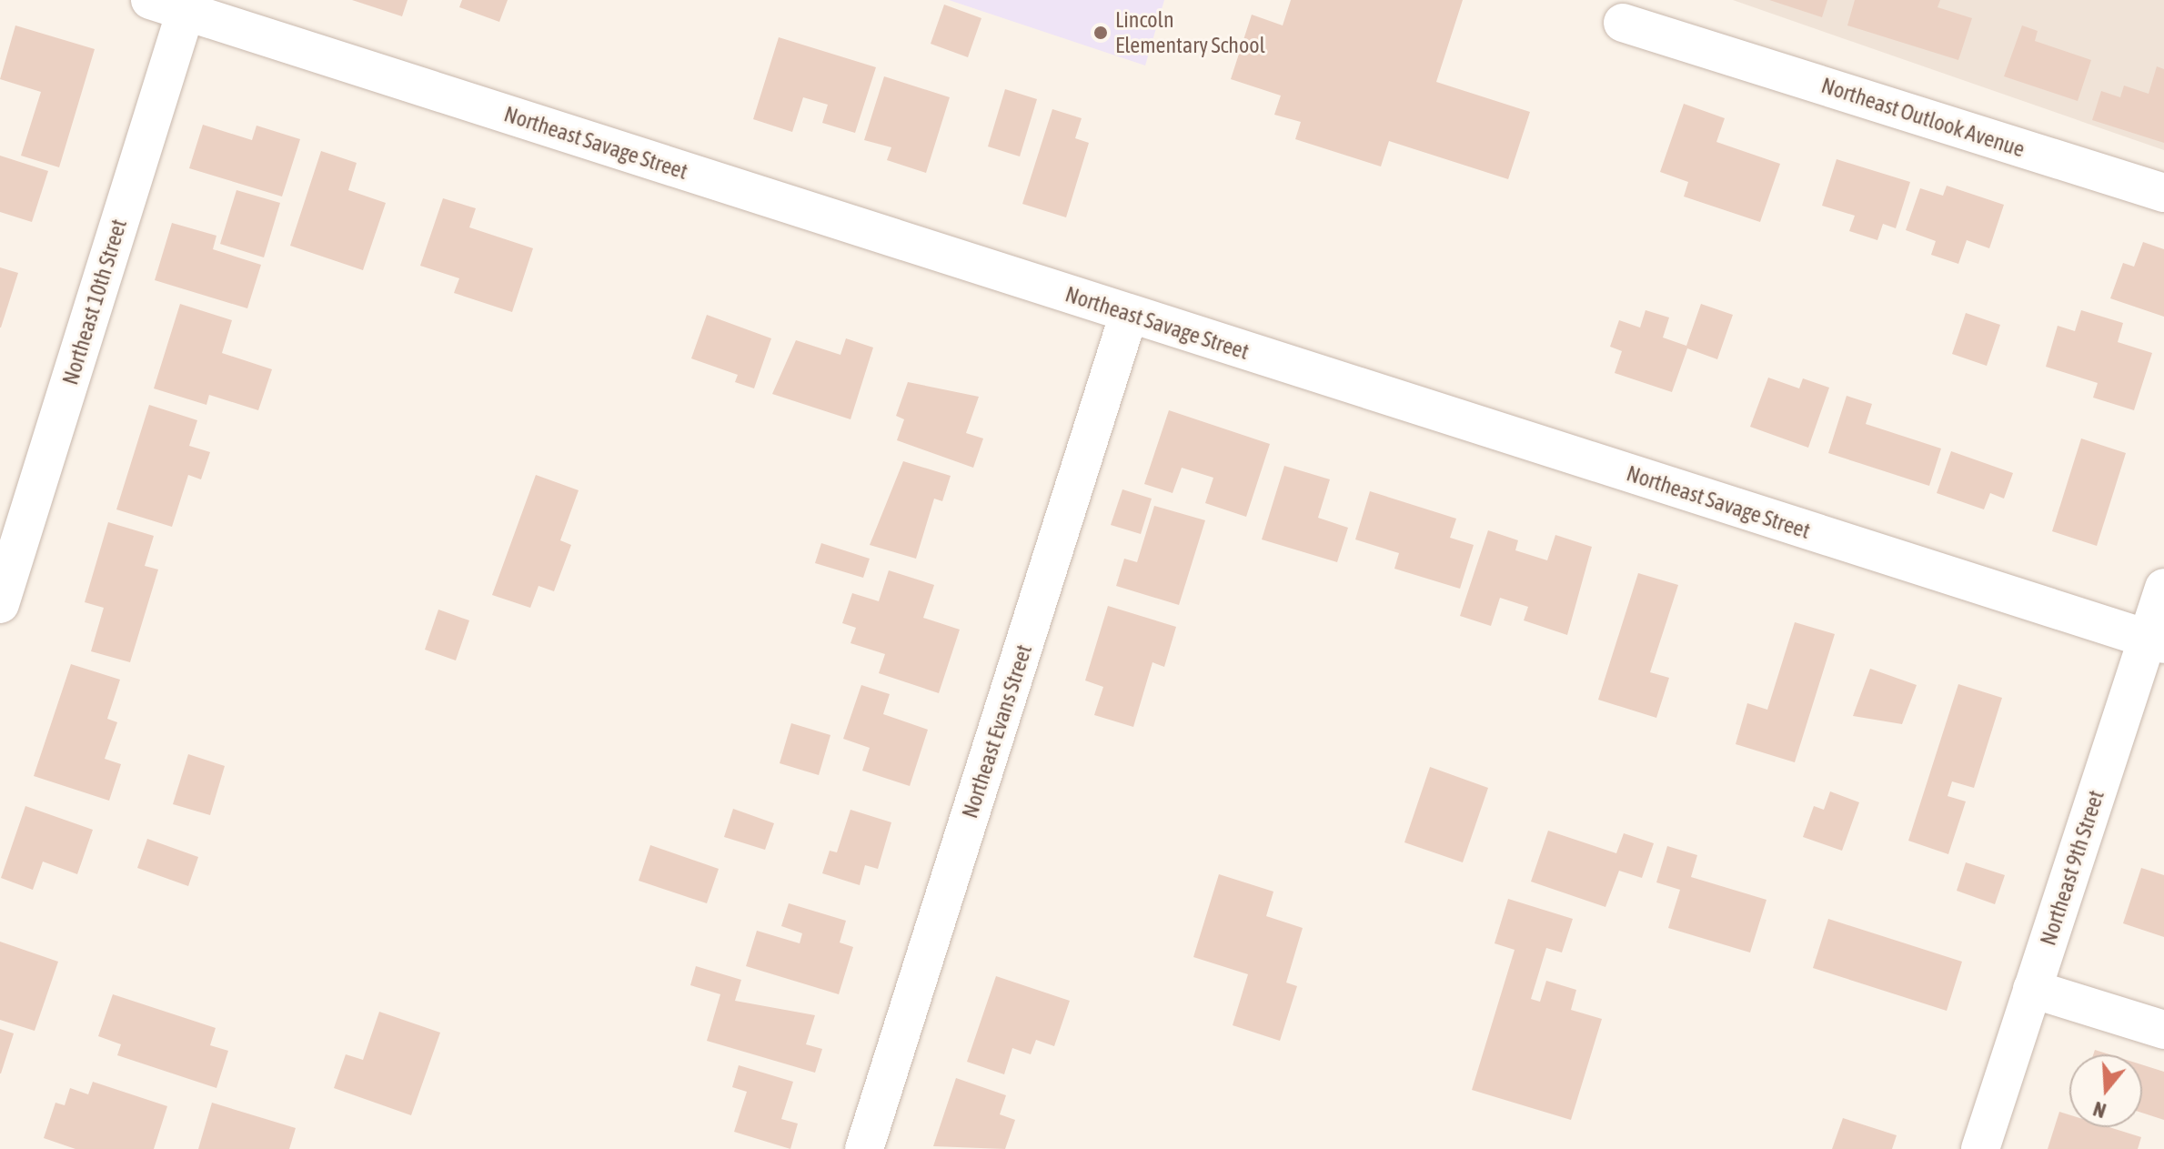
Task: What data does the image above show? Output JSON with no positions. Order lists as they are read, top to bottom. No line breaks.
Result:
{"streets":{"street":["Northeast Outlook Avenue","Northeast Savage Street","Northeast 10th Street","Northeast Evans Street","Northeast 9th Street"]},"crossings":[["Northeast Savage Street","Northeast 10th Street"],["Northeast Savage Street","Northeast Evans Street"],["Northeast Savage Street","Northeast 9th Street"]],"places":["Lincoln Elementary School"],"north":"bottom"}
